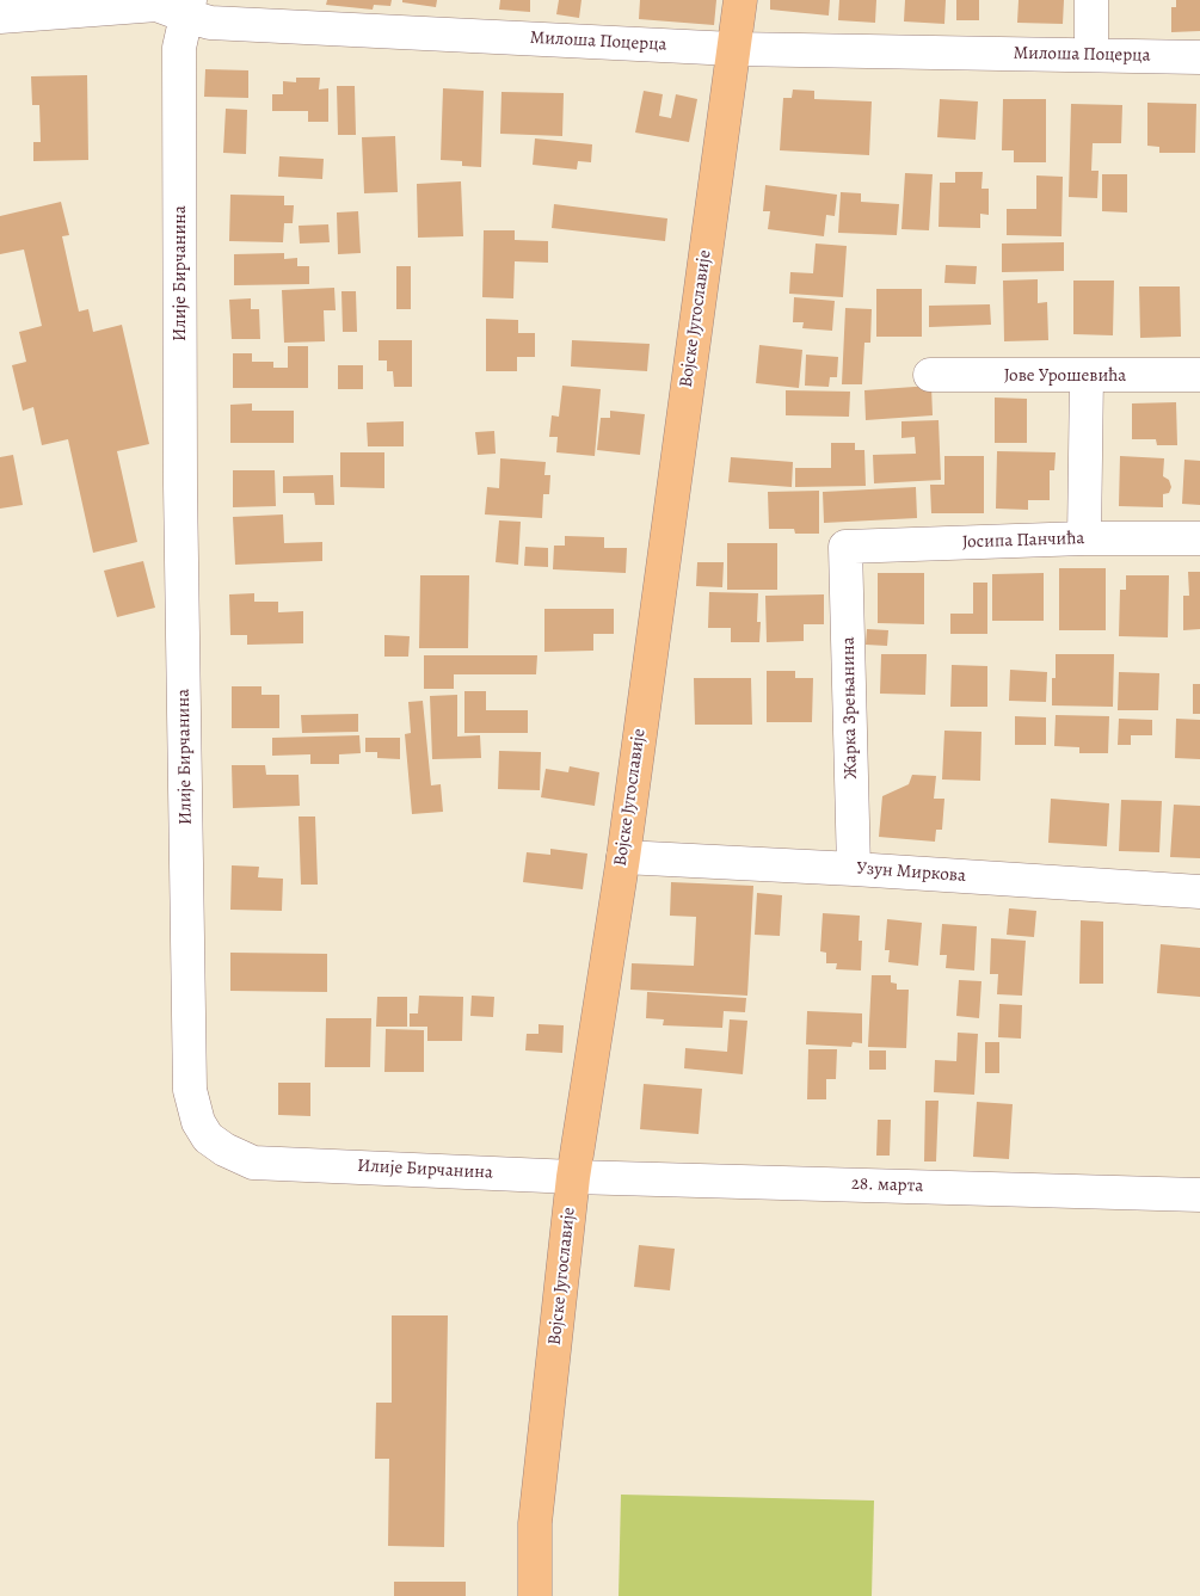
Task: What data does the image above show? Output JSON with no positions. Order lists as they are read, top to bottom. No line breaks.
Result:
{"streets":{"main road":["Војске Југославије"],"street":["Милоша Поцерца","Илије Бирчанина","Јове Урошевића","Јосипа Панчића","Жарка Зрењанина","Узун Миркова","28. марта"]},"crossings":[["Милоша Поцерца","Илије Бирчанина"],["Милоша Поцерца","Војске Југославије"],["Илије Бирчанина","Војске Југославије"],["Илије Бирчанина","28. марта"],["Војске Југославије","Узун Миркова"],["Војске Југославије","28. марта"],["Јосипа Панчића","Жарка Зрењанина"],["Жарка Зрењанина","Узун Миркова"]]}
